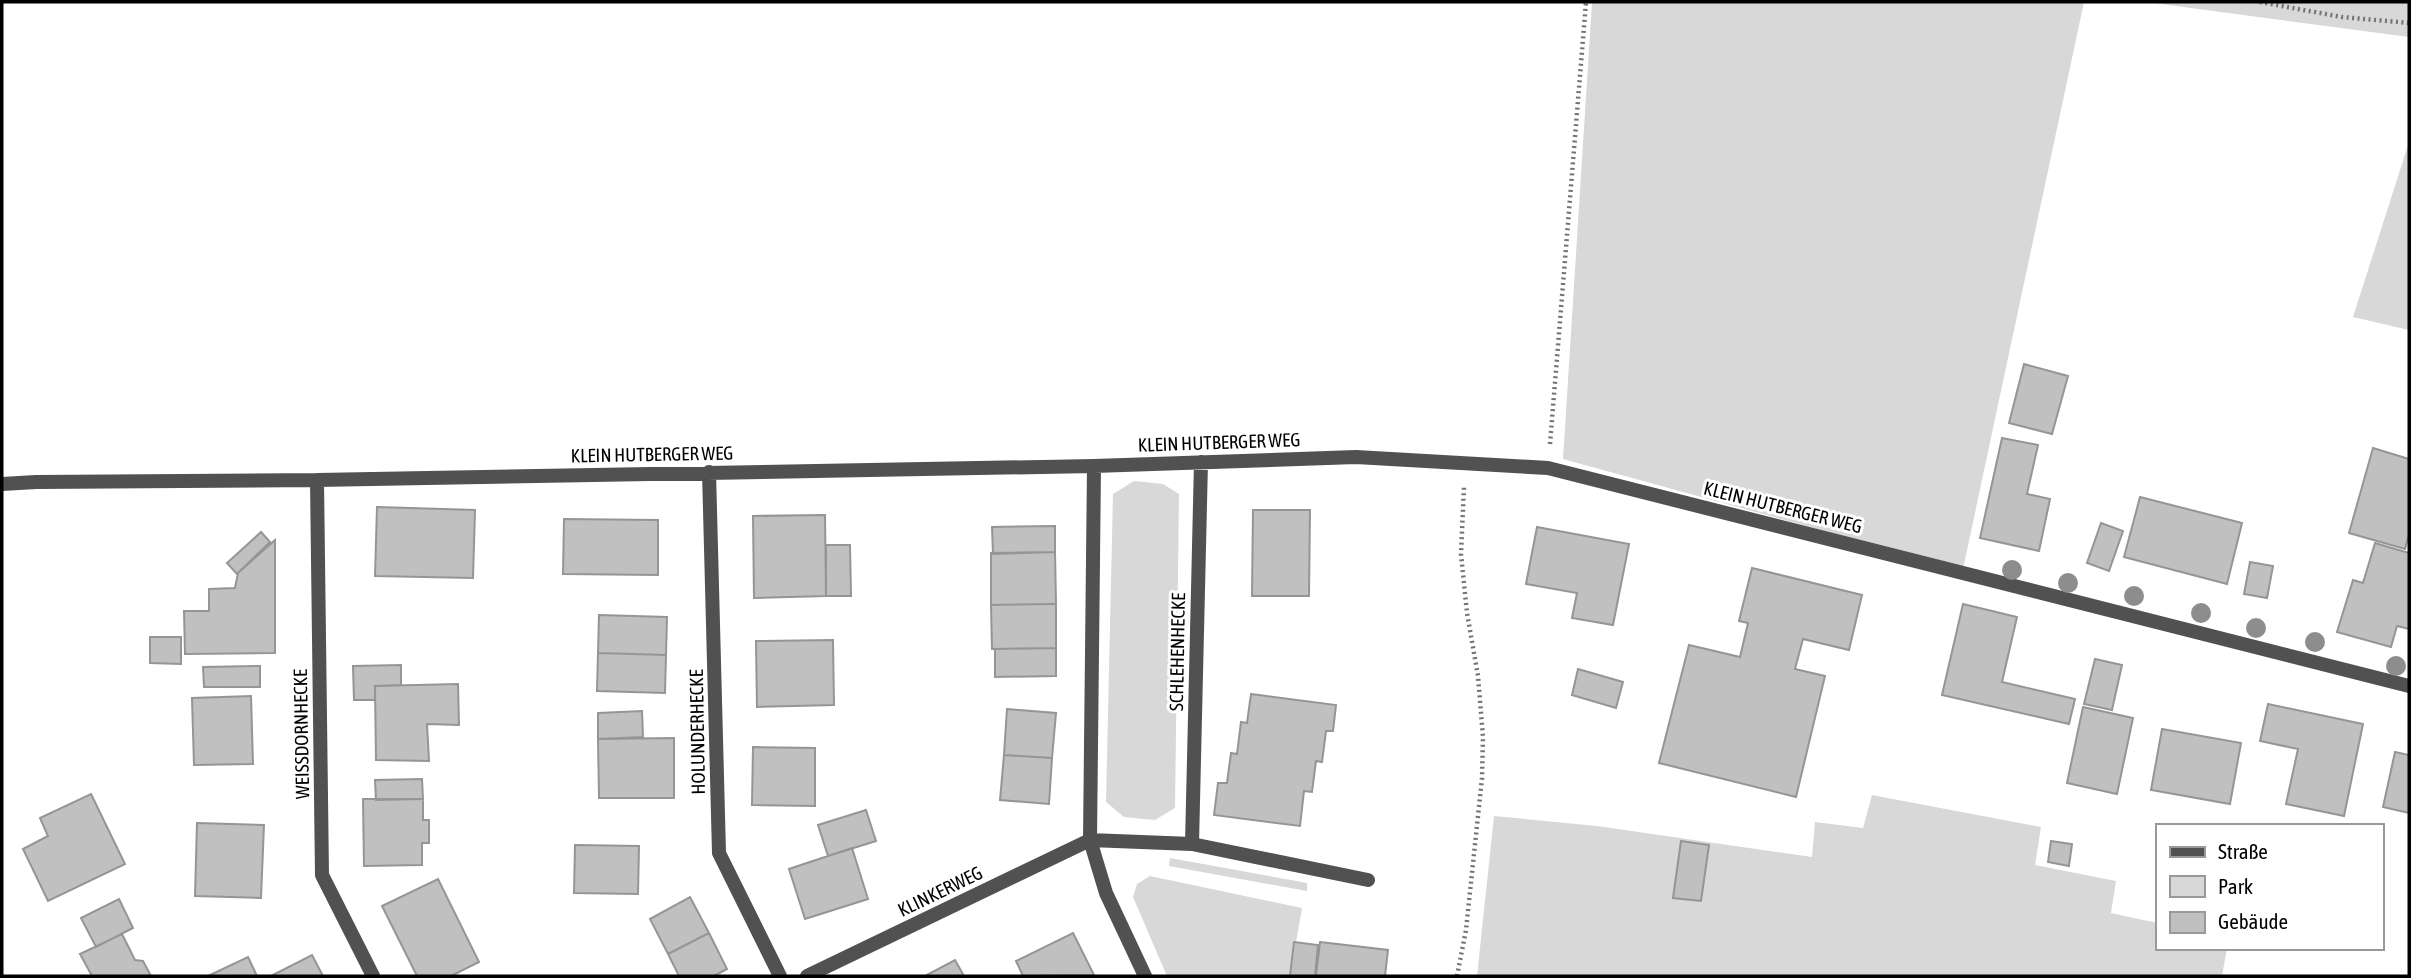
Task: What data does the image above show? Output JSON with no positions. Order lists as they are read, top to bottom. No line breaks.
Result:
{"streets":{"street":["KLEIN HUTBERGER WEG","SCHLEHENHECKE","HOLUNDERHECKE","WEISSDORNHECKE","KLINKERWEG"]},"crossings":[["KLEIN HUTBERGER WEG","SCHLEHENHECKE"],["KLEIN HUTBERGER WEG","HOLUNDERHECKE"],["KLEIN HUTBERGER WEG","WEISSDORNHECKE"],["SCHLEHENHECKE","KLINKERWEG"]],"legend":["Straße","Park","Gebäude"]}
